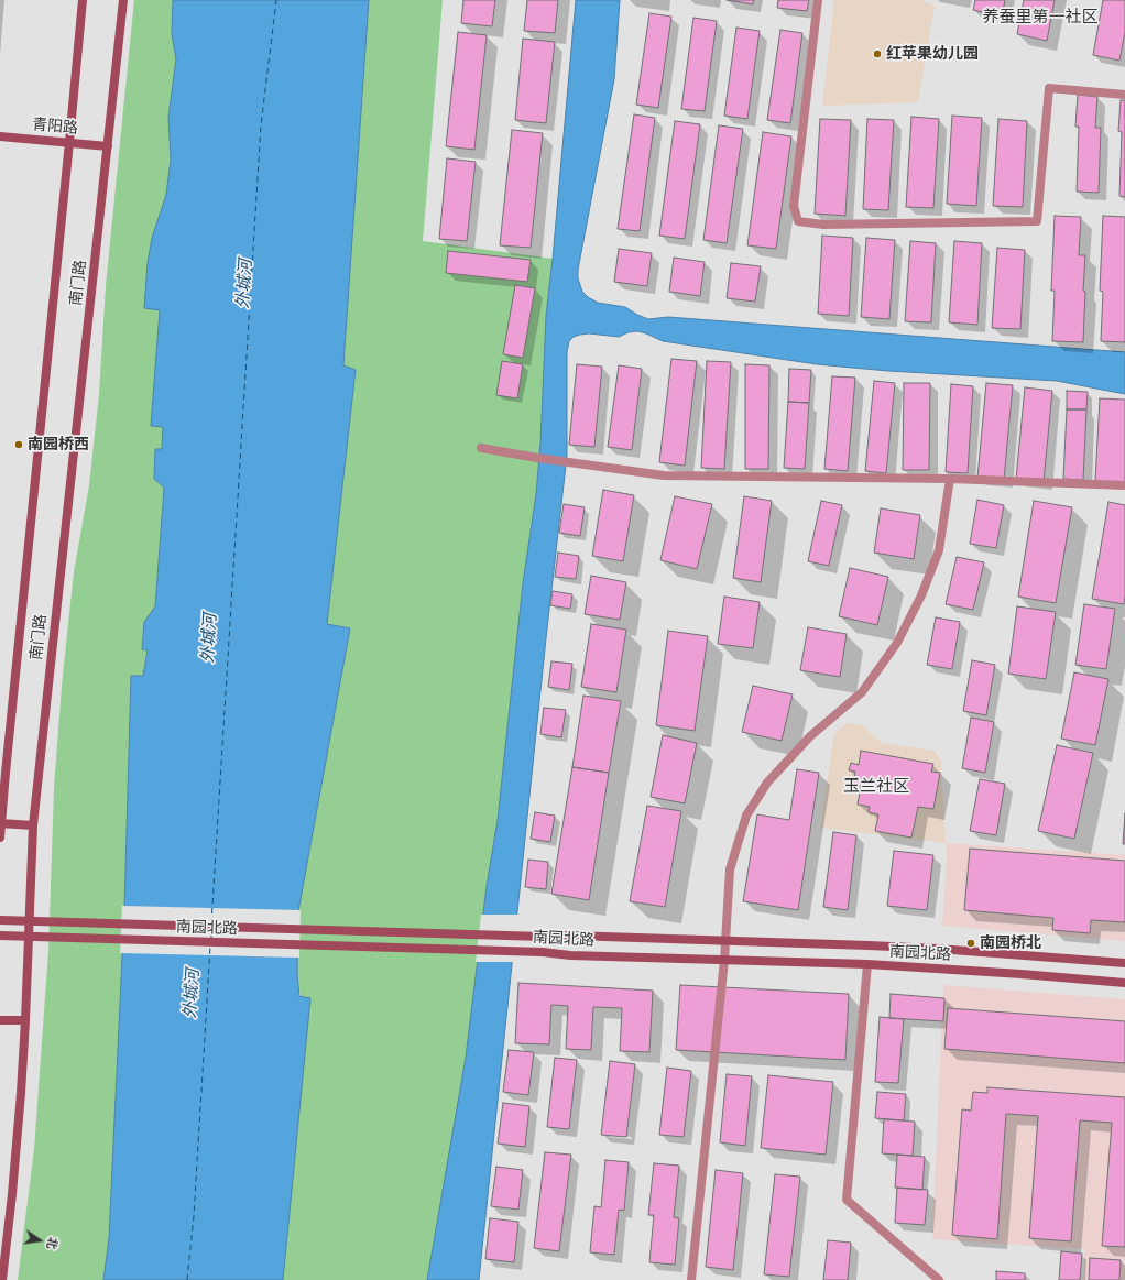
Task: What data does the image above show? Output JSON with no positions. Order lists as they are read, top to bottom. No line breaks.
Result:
{"streets":{"main road":["青阳路","南门路","南园北路"]},"crossings":[["青阳路","南门路"]],"districts":["养蚕里第一社区","玉兰社区"],"water":["外城河"],"places":["红苹果幼儿园","南园桥西","南园桥北"],"north":"right"}
